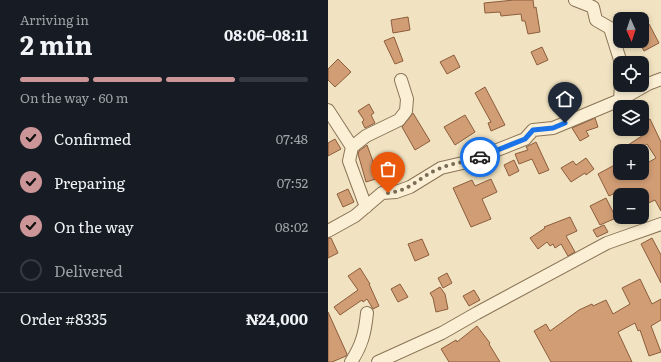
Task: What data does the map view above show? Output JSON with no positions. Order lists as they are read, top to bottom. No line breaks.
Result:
{"north":"bottom","page":{"heading":["2 min","Arriving in","08:06–08:11"],"panel":["Order #8335","₦24,000"],"map_buttons":["+","−"],"bar":"On the way · 60 m","list":[["Confirmed","07:48"],["Preparing","07:52"],["On the way","08:02"],"Delivered"]}}
